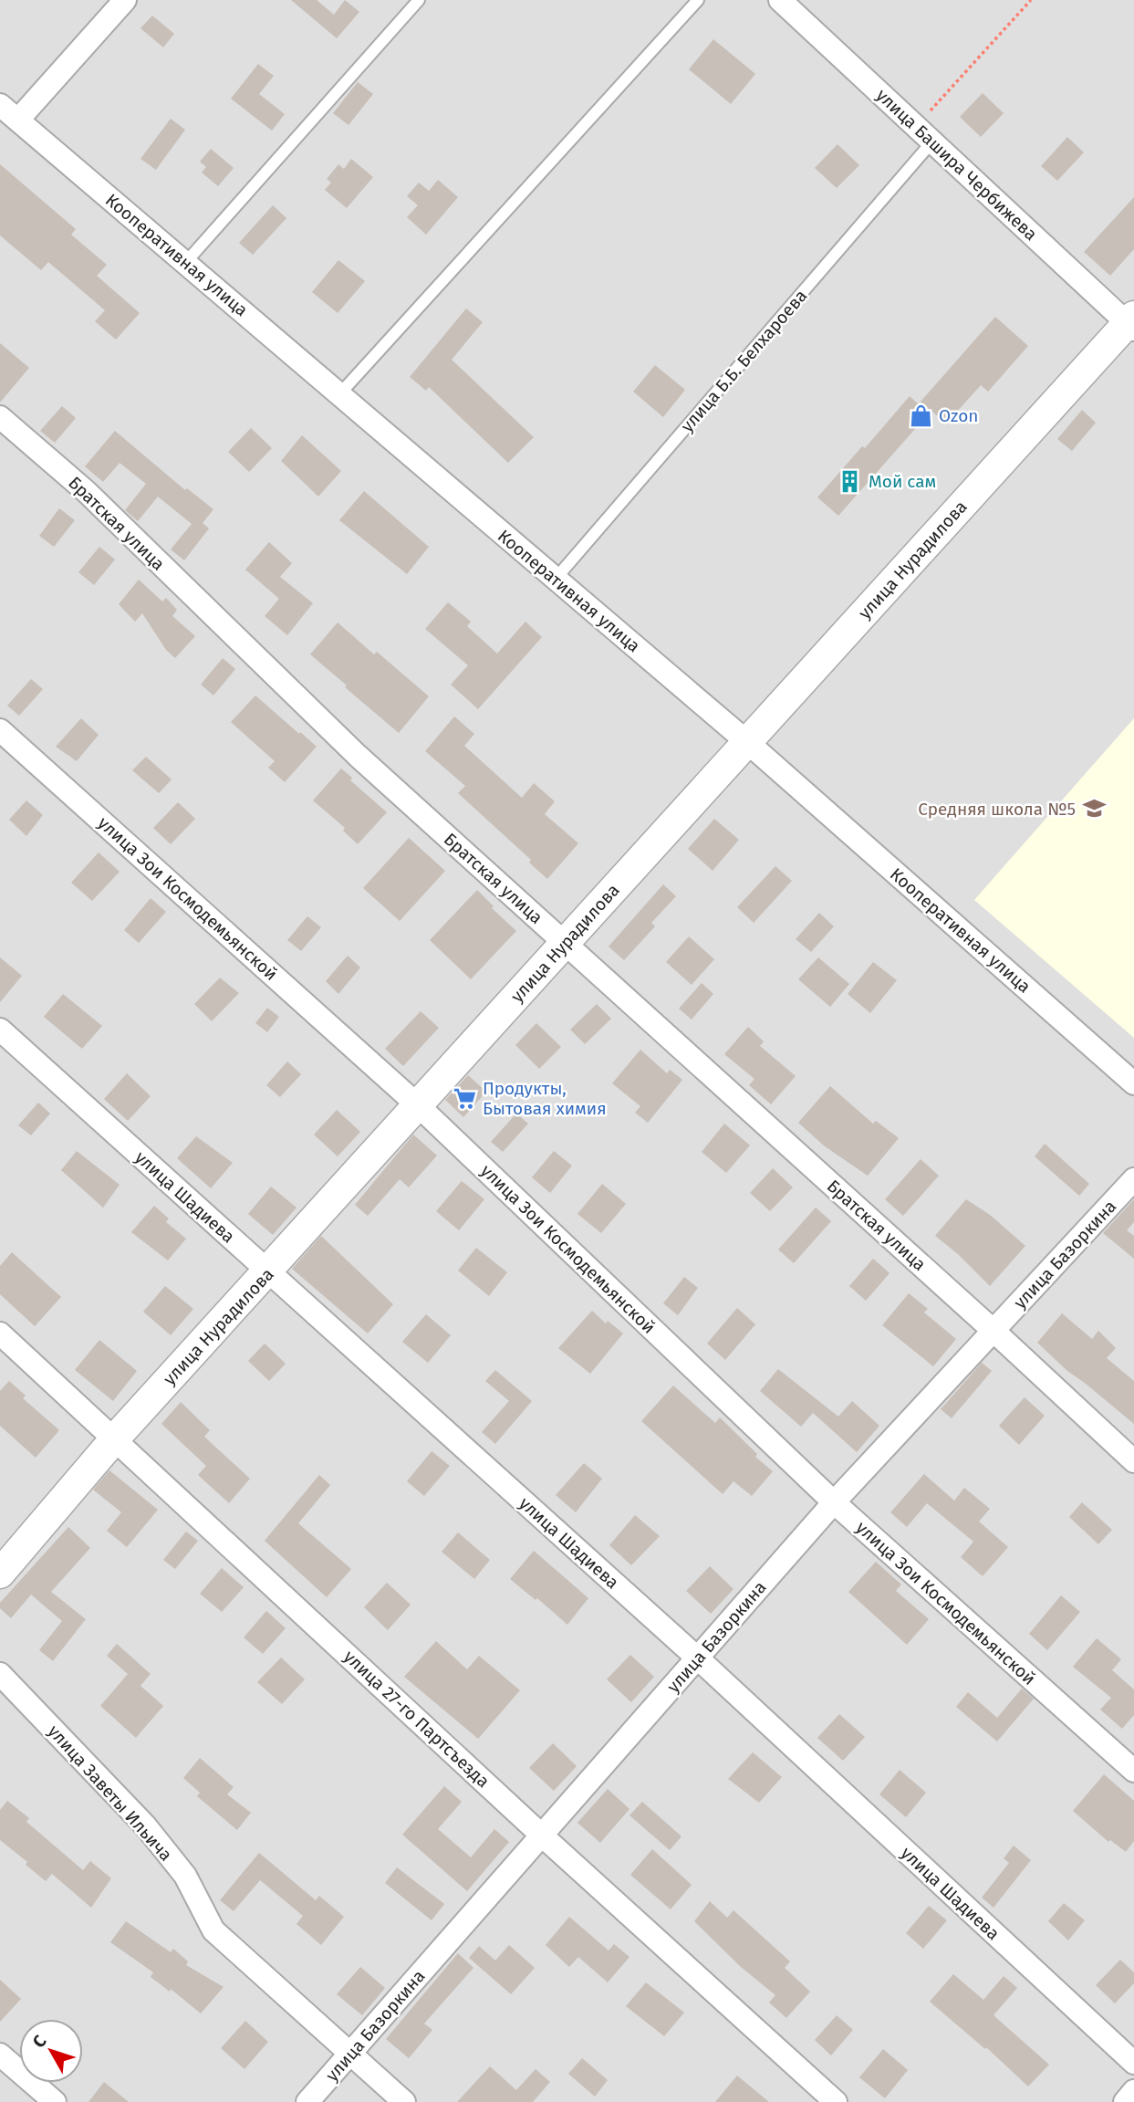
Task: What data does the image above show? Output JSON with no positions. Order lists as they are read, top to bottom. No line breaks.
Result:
{"streets":{"street":["улица Башира Чербижева","Кооперативная улица","Братская улица","улица Нурадилова","улица Зои Космодемьянской","улица Шадиева","улица Базоркина","улица 27-го Партсъезда","улица Заветы Ильича"],"lane":["улица Б.Б. Белхароева"]},"crossings":[["улица Башира Чербижева","улица Б.Б. Белхароева"],["улица Башира Чербижева","улица Нурадилова"],["Кооперативная улица","улица Б.Б. Белхароева"],["Кооперативная улица","улица Нурадилова"],["Братская улица","улица Нурадилова"],["Братская улица","улица Базоркина"],["улица Нурадилова","улица Зои Космодемьянской"],["улица Нурадилова","улица Шадиева"],["улица Нурадилова","улица 27-го Партсъезда"],["улица Зои Космодемьянской","улица Базоркина"],["улица Шадиева","улица Базоркина"],["улица Базоркина","улица 27-го Партсъезда"],["улица Базоркина","улица Заветы Ильича"]],"places":{"shop":["Ozon"],"building":["Мой сам"],"school or university":["Средняя школа №5"],"supermarket":["Продукты, Бытовая химия"]},"north":"top left"}
